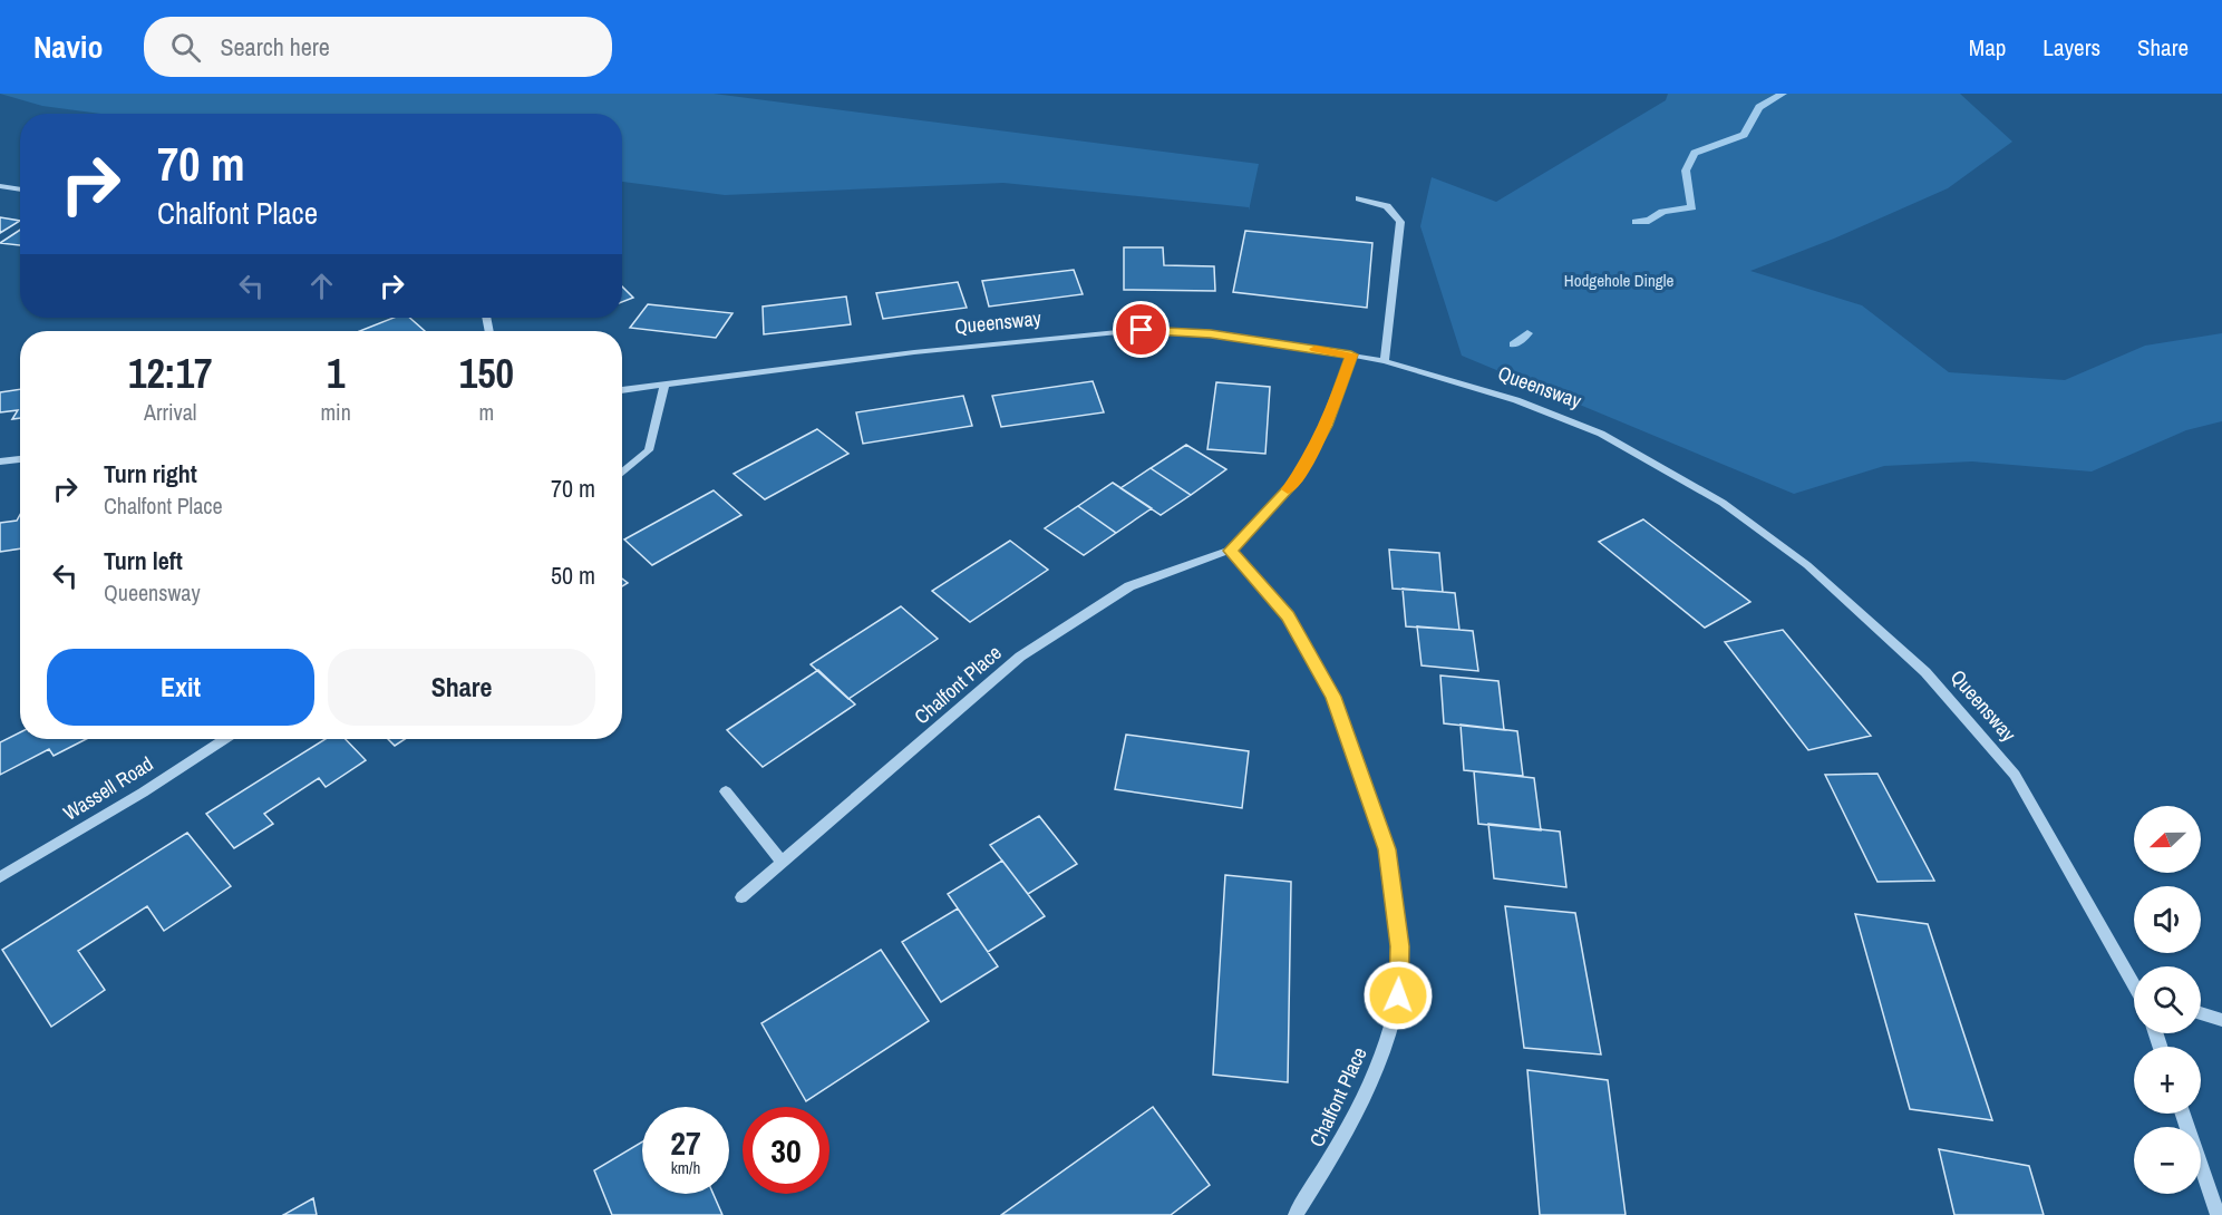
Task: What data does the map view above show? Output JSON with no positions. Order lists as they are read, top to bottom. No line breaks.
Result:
{"streets":{"street":["Queensway","Chalfont Place","Wassell Road"]},"crossings":[["Queensway","Chalfont Place"]],"parks":["Hodgehole Dingle"],"north":"left","page":{"header":"Navio","search":"Search here","nav":["Map","Layers","Share"],"turn":["70 m","Chalfont Place"],"eta":["12:17","Arrival","1","min","150","m"],"list":[{"name":"Turn right","note":"Chalfont Place","value":"70 m"},{"name":"Turn left","note":"Queensway","value":"50 m"}],"buttons":["Exit","Share"],"map_buttons":["+","−"],"speed":"27 km/h","limit":"30"}}
